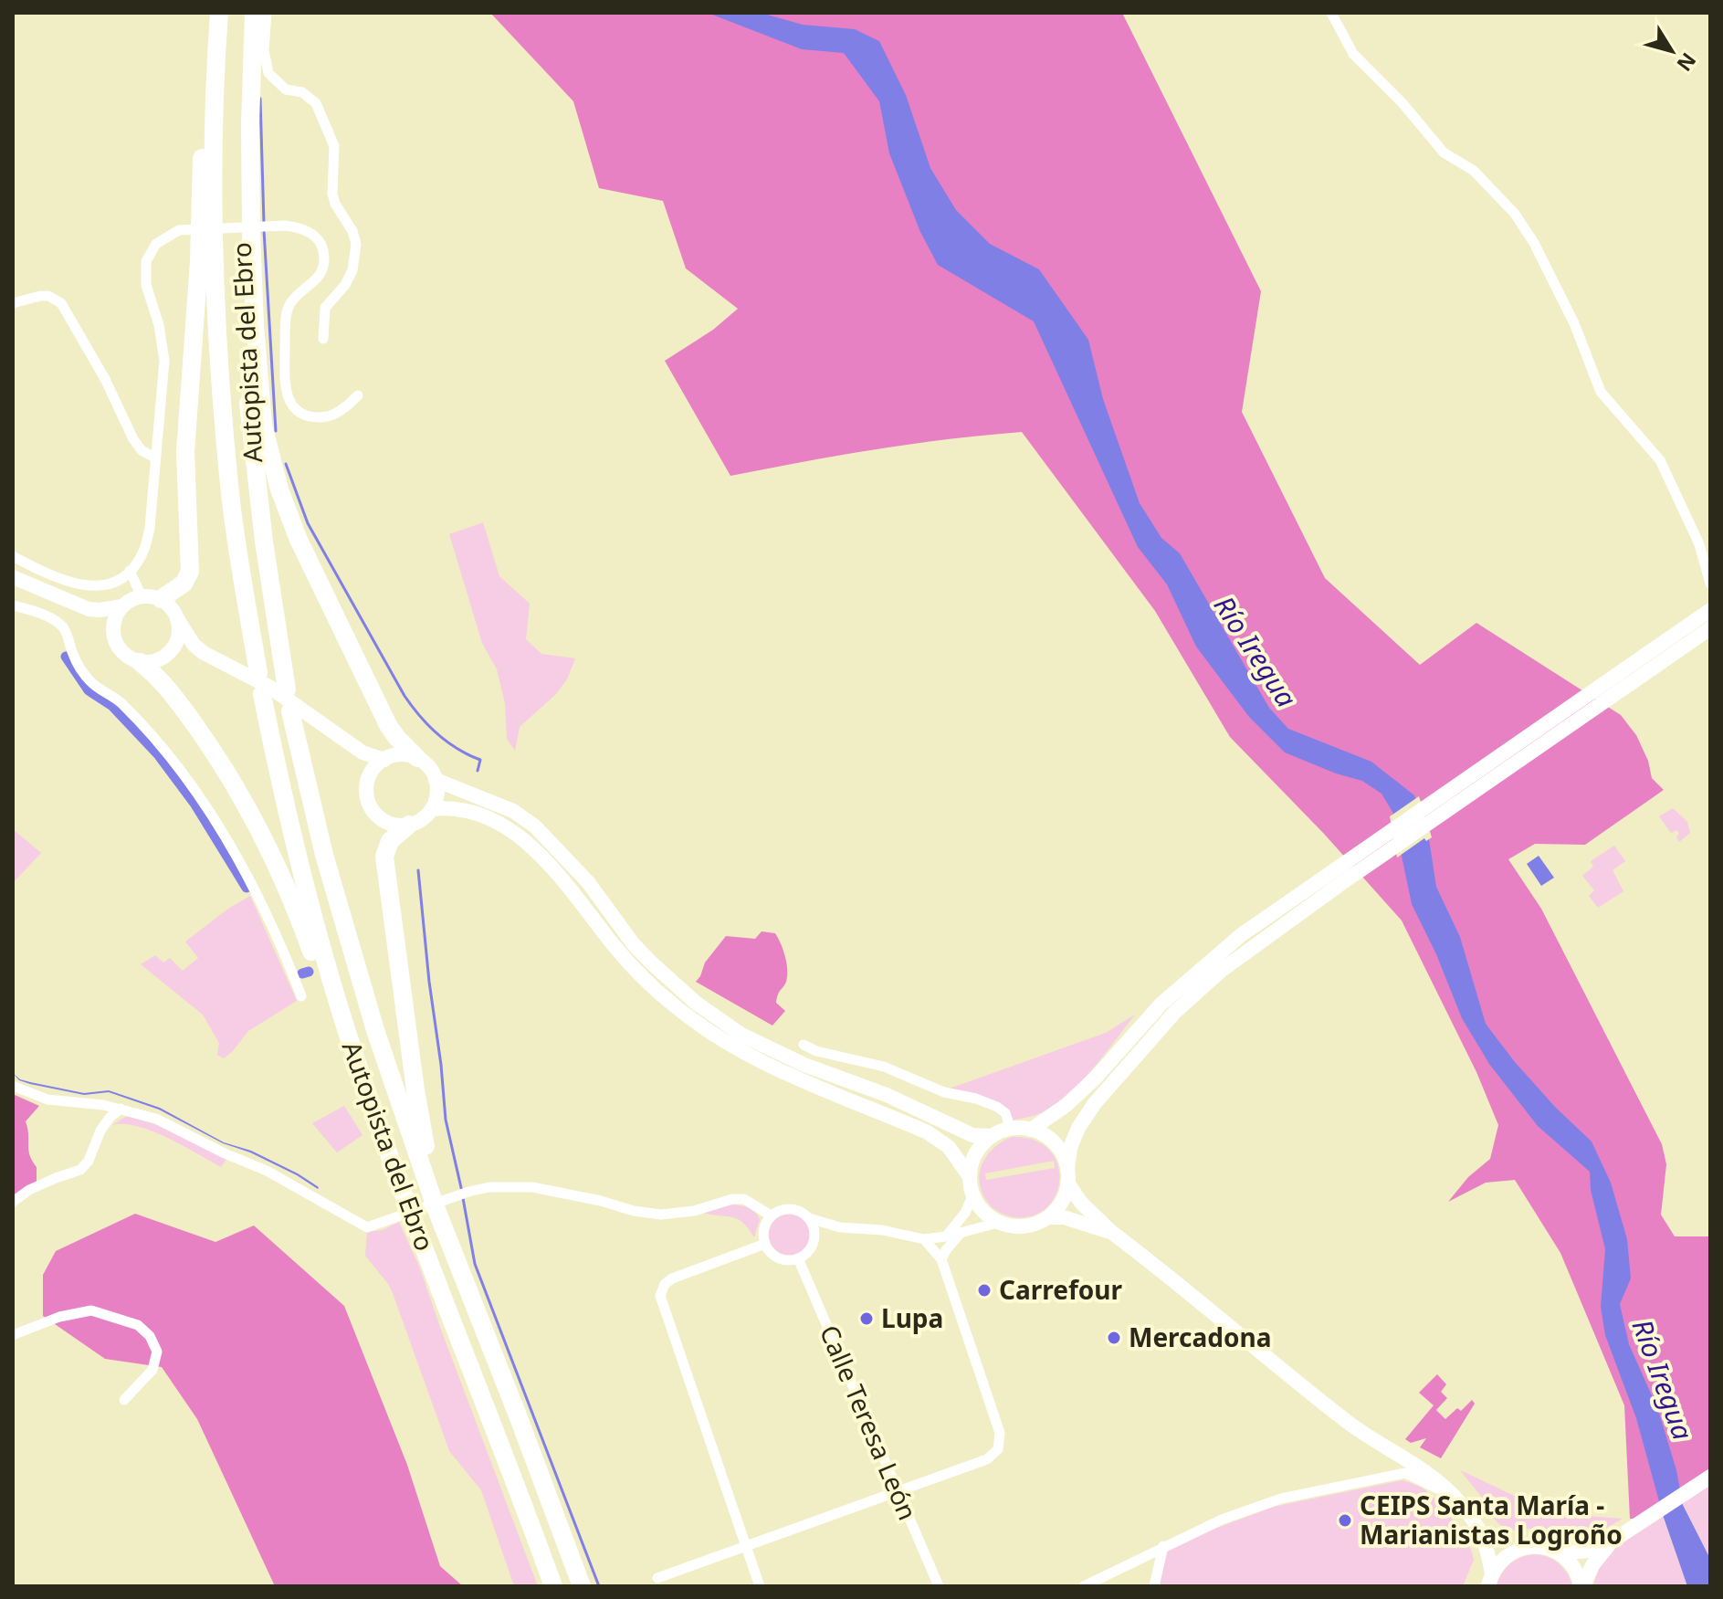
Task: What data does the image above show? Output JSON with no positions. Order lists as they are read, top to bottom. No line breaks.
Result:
{"streets":{"highway":["Autopista del Ebro"],"street":["Calle Teresa León"]},"water":["Río Iregua"],"places":["Carrefour","Lupa","Mercadona","CEIPS Santa María - Marianistas Logroño"],"north":"bottom right"}
